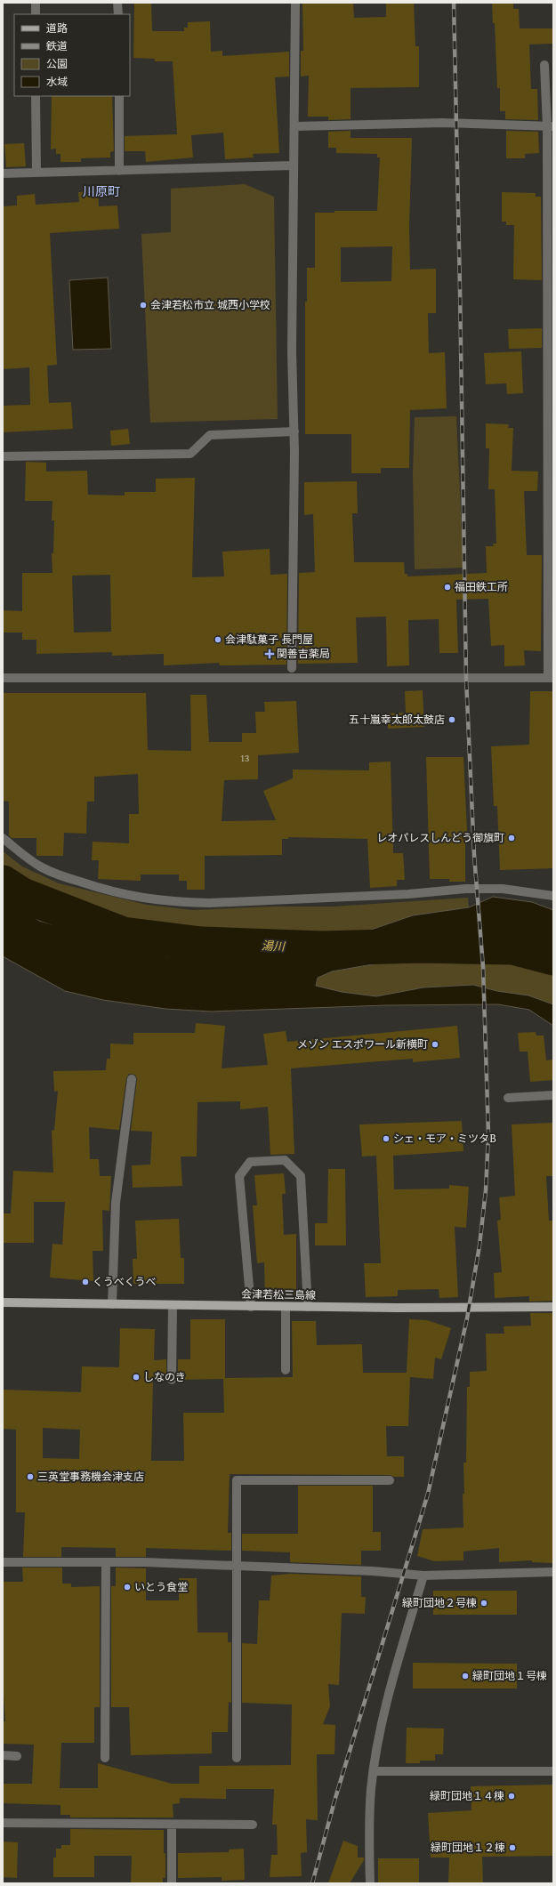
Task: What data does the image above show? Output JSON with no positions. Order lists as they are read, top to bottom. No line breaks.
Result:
{"streets":{"main road":["会津若松三島線"]},"districts":["川原町"],"water":["湯川"],"places":{"other":["会津若松市立 城西小学校","福田鉄工所","会津駄菓子 長門屋","五十嵐幸太郎太鼓店","レオパレスしんどう御旗町","メゾン エスポワール新横町","シェ・モア・ミツタB","くうべくうべ","しなのき","三英堂事務機会津支店","いとう食堂","緑町団地２号棟","緑町団地１号棟","緑町団地１４棟","緑町団地１２棟"],"health":["関善吉薬局"]},"house_numbers":["13"],"legend":["道路","鉄道","公園","水域"]}
